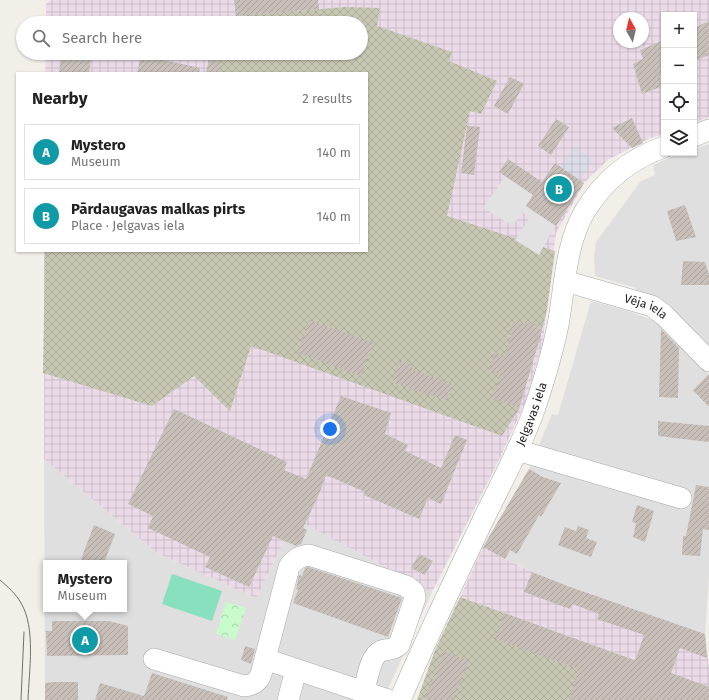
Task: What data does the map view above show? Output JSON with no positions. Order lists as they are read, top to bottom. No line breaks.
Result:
{"streets":{"street":["Vēja iela","Jelgavas iela"]},"crossings":[["Vēja iela","Jelgavas iela"]],"north":"top","page":{"map_buttons":["+","−"],"search":"Search here","heading":["Nearby","2 results"],"list":[{"mark":"A","name":"Mystero","note":"Museum","value":"140 m"},{"mark":"B","name":"Pārdaugavas malkas pirts","note":"Place · Jelgavas iela","value":"140 m"}],"pins":["B","A"],"popup":["Mystero","Museum"]}}
